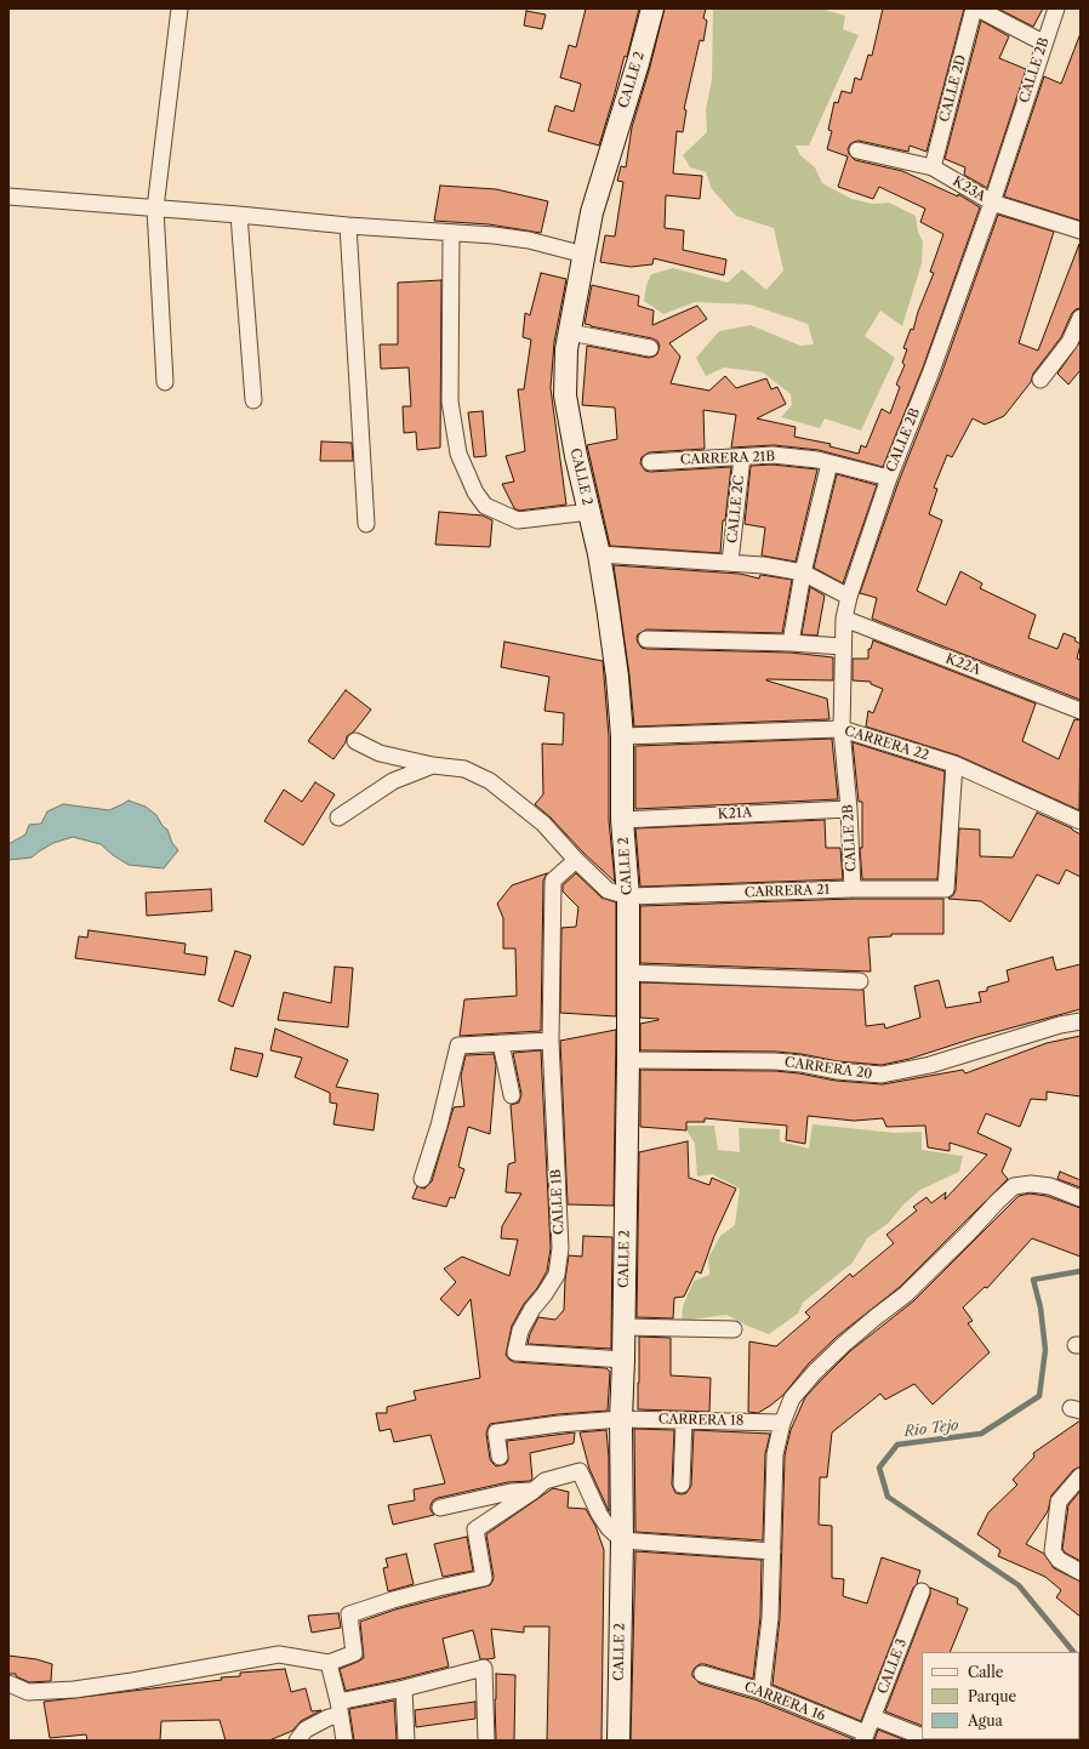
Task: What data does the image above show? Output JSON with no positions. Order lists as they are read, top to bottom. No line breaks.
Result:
{"streets":{"street":["CALLE 2B","CALLE 2","CALLE 2D","K23A","CARRERA 21B","CALLE 2C","K22A","CARRERA 22","K21A","CARRERA 21","CARRERA 20","CALLE 1B","CARRERA 18","CALLE 3","CARRERA 16"]},"crossings":[["CALLE 2B","K23A"],["CALLE 2B","CARRERA 21B"],["CALLE 2B","K22A"],["CALLE 2B","CARRERA 22"],["CALLE 2B","K21A"],["CALLE 2B","CARRERA 21"],["CALLE 2","CARRERA 22"],["CALLE 2","K21A"],["CALLE 2","CARRERA 21"],["CALLE 2","CARRERA 20"],["CALLE 2","CALLE 1B"],["CALLE 2","CARRERA 18"],["CALLE 2D","K23A"],["CARRERA 21B","CALLE 2C"],["CARRERA 22","CARRERA 21"],["CALLE 3","CARRERA 16"]],"water":["Rio Tejo"],"legend":["Calle","Parque","Agua"]}
